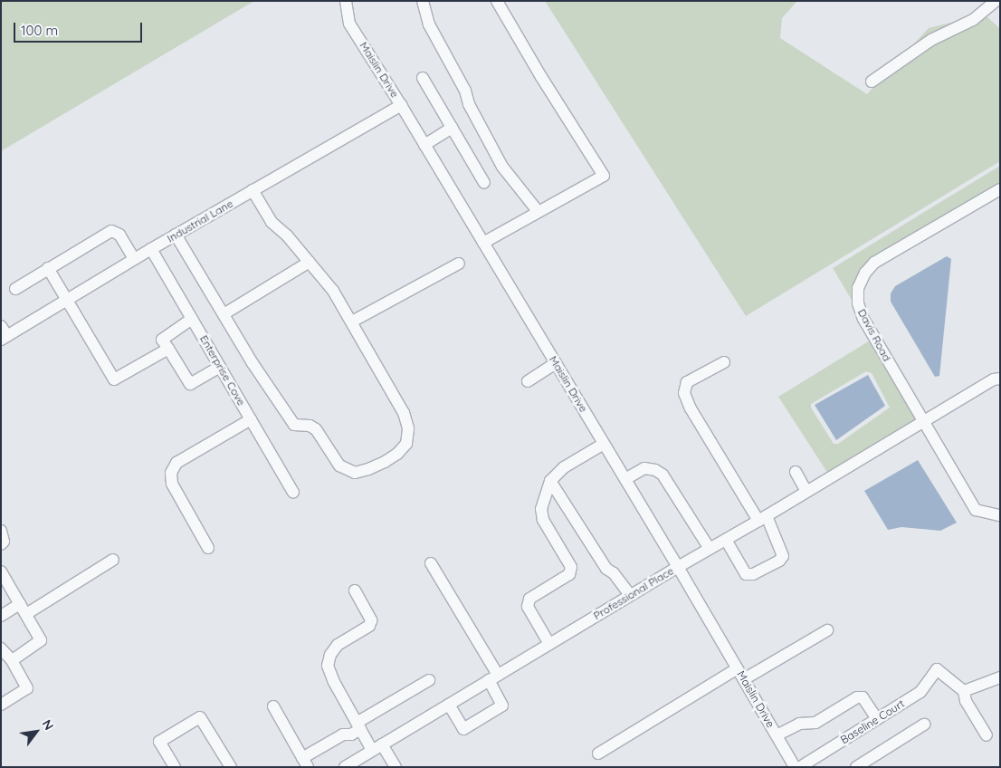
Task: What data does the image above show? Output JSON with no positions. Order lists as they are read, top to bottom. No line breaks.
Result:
{"streets":{"street":["Maislin Drive","Industrial Lane","Davis Road","Enterprise Cove","Professional Place","Baseline Court"]},"crossings":[["Maislin Drive","Industrial Lane"],["Maislin Drive","Professional Place"],["Maislin Drive","Baseline Court"],["Industrial Lane","Enterprise Cove"],["Davis Road","Professional Place"]],"scale_bar":"100 m","north":"top right"}
